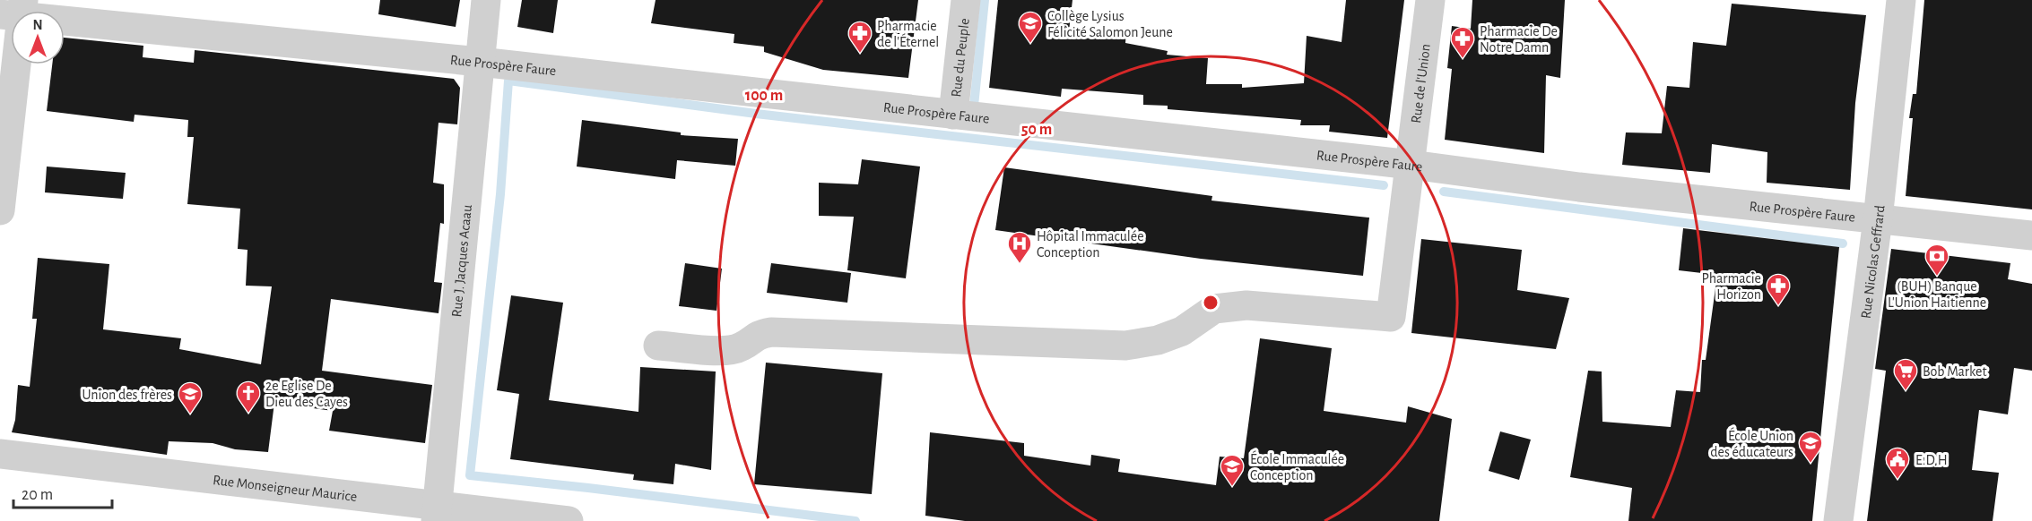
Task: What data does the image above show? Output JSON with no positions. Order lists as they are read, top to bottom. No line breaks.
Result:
{"streets":{"street":["Rue du Peuple","Rue Prospère Faure","Rue de l'Union","Rue J. Jacques Acaau","Rue Nicolas Geffrard","Rue Monseigneur Maurice"]},"crossings":[["Rue du Peuple","Rue Prospère Faure"],["Rue Prospère Faure","Rue de l'Union"],["Rue Prospère Faure","Rue J. Jacques Acaau"],["Rue Prospère Faure","Rue Nicolas Geffrard"],["Rue J. Jacques Acaau","Rue Monseigneur Maurice"]],"places":{"school or university":["Collège Lysius Félicité Salomon Jeune","Union des frères","École Union des éducateurs","École Immaculée Conception"],"pharmacy":["Pharmacie de l'Éternel","Pharmacie De Notre Damn","Pharmacie Horizon"],"hospital":["Hôpital Immaculée Conception"],"bank":["(BUH) Banque L'Union Haitienne"],"supermarket":["Bob Market"],"church":["2e Eglise De Dieu des Cayes"],"public building":["E.D.H"]},"scale_bar":"20 m","north":"top","rings":["100 m","50 m"]}
